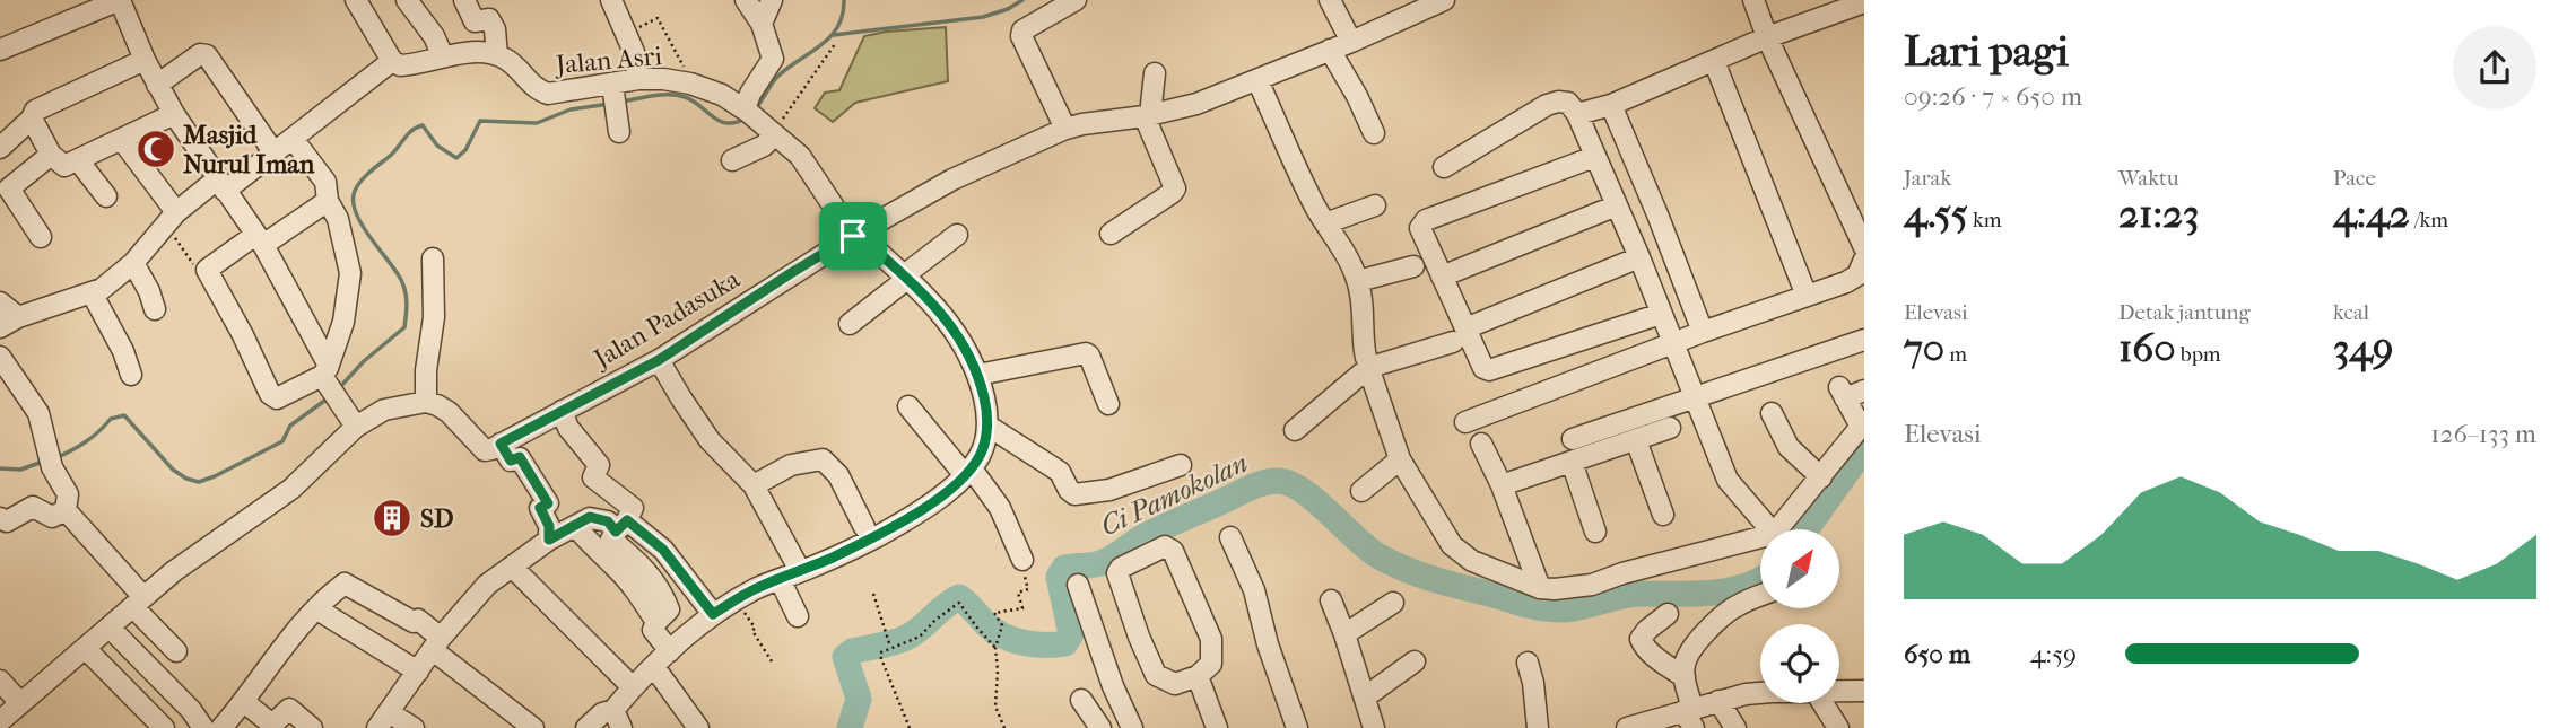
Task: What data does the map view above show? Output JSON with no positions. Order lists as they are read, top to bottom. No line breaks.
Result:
{"streets":{"street":["Jalan Asri","Jalan Padasuka"]},"crossings":[["Jalan Asri","Jalan Padasuka"]],"water":["Ci Pamokolan"],"places":{"mosque":["Masjid Nurul Iman"],"building":["SD"]},"north":"top right","page":{"heading":["Lari pagi","09:26 · 7 × 650 m"],"stats":[["Jarak","4.55 km"],["Waktu","21:23"],["Pace","4:42 /km"],["Elevasi","70 m"],["Detak jantung","160 bpm"],["kcal","349"]],"chart":["Elevasi","126–133 m"],"list":[{"name":"650 m","note":"4:59"}]}}
